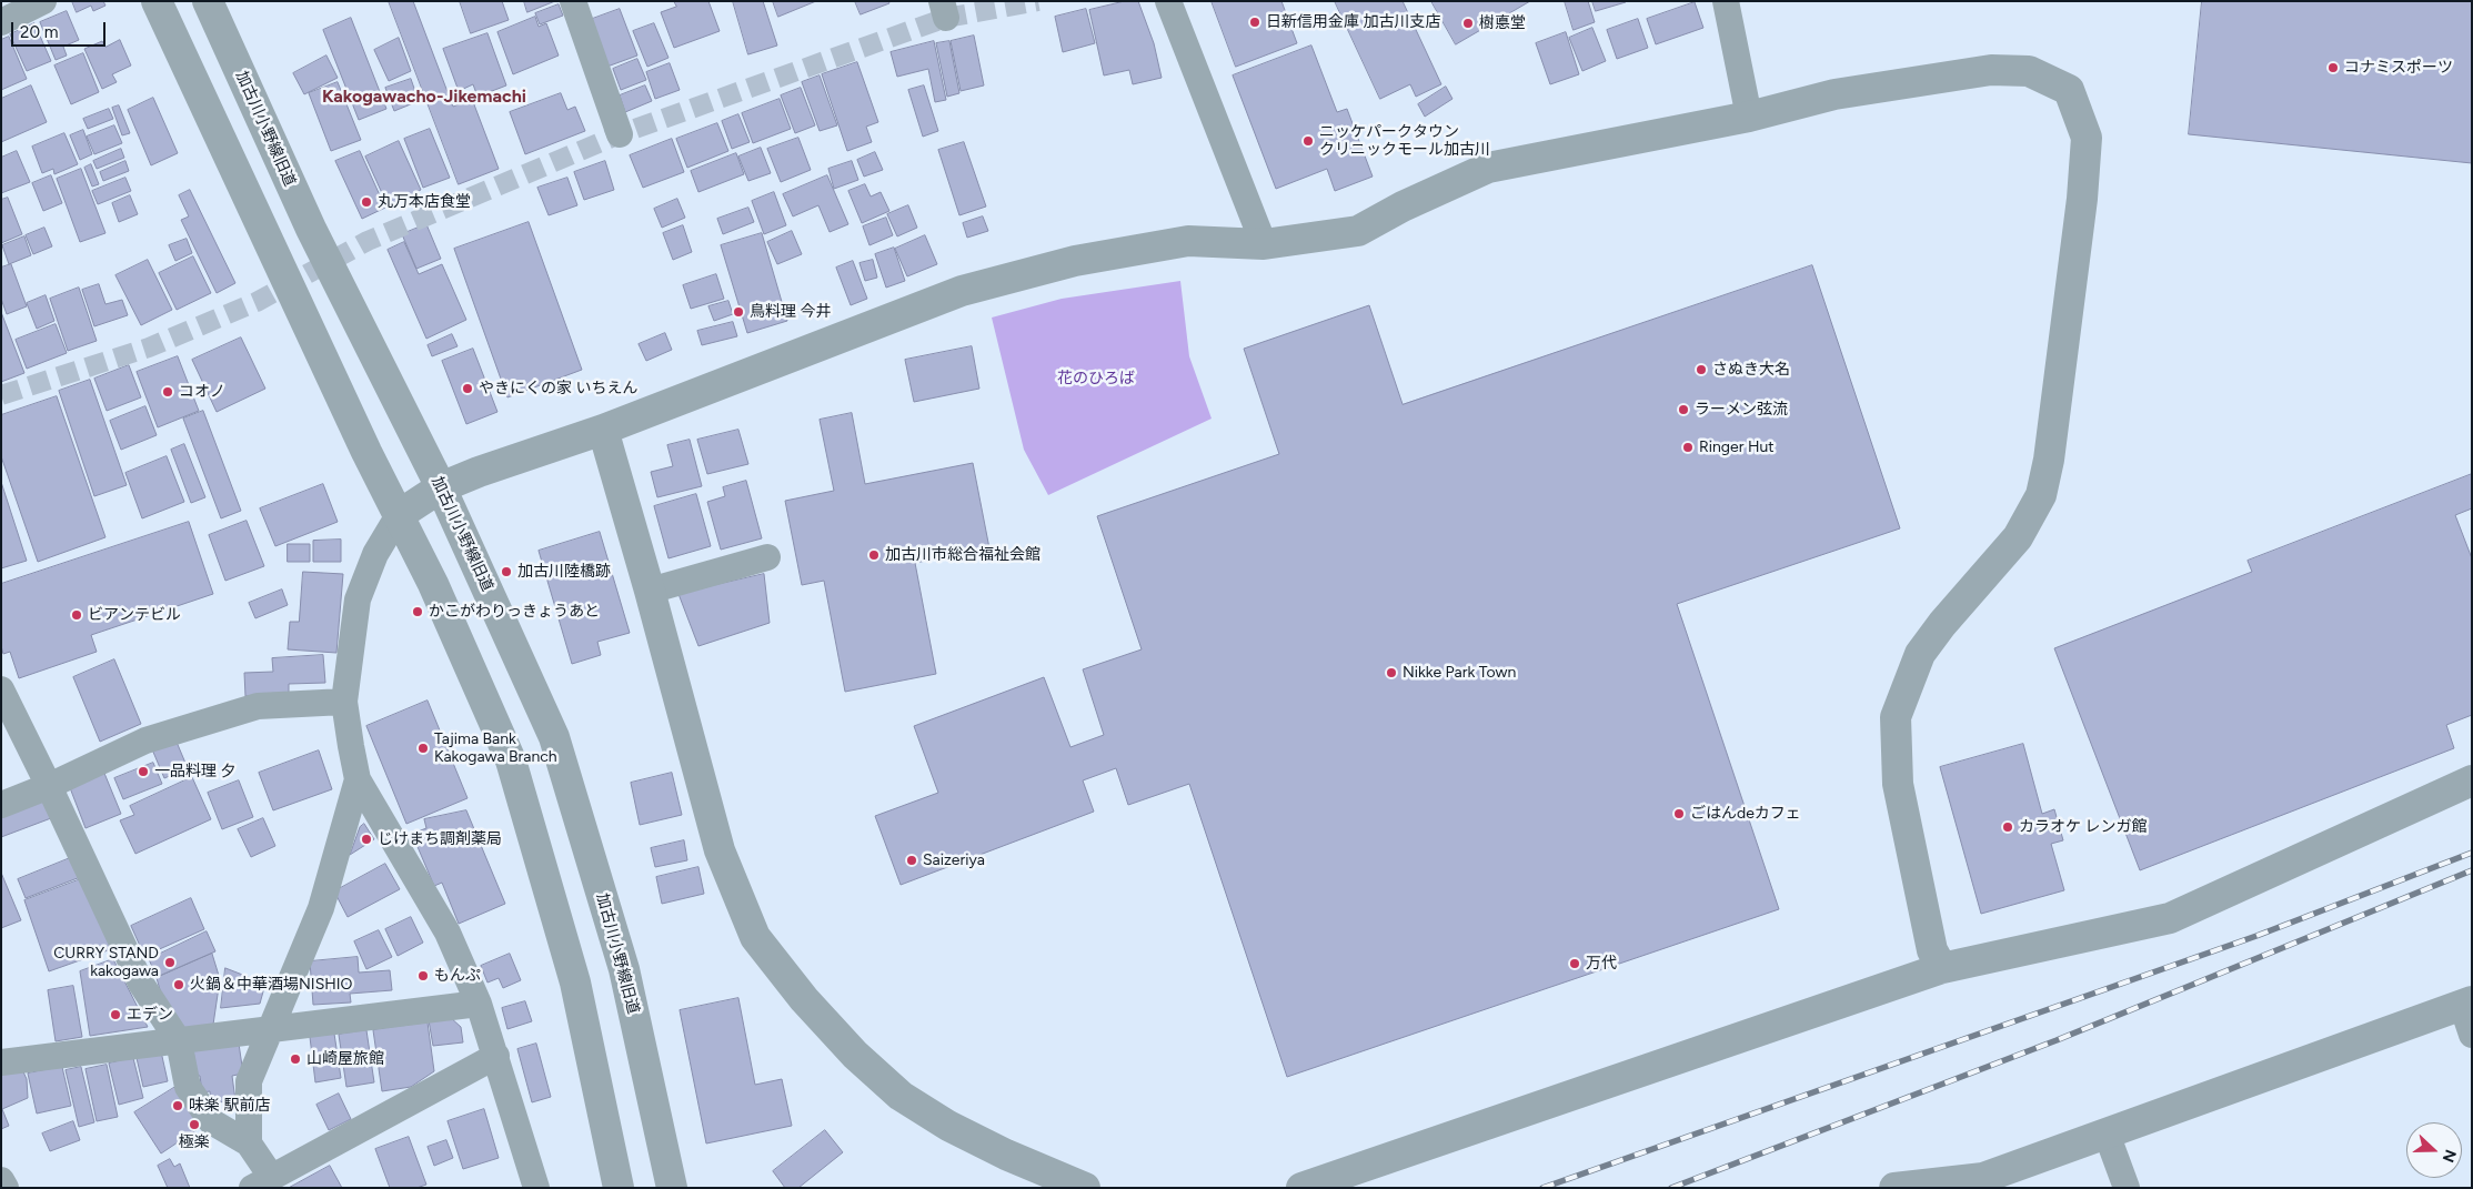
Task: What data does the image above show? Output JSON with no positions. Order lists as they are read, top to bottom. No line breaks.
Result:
{"streets":{"street":["加古川小野線旧道"]},"districts":["Kakogawacho-Jikemachi"],"parks":["花のひろば"],"places":["日新信用金庫 加古川支店","樹悳堂","コナミスポーツ","ニッケパークタウン クリニックモール加古川","丸万本店食堂","鳥料理 今井","さぬき大名","やきにくの家 いちえん","コオノ","ラーメン弦流","Ringer Hut","加古川市総合福祉会館","加古川陸橋跡","かこがわりっきょうあと","ビアンテビル","Nikke Park Town","Tajima Bank Kakogawa Branch","一品料理 夕","ごはんdeカフェ","カラオケ レンガ館","じけまち調剤薬局","Saizeriya","CURRY STAND kakogawa","万代","もんぷ","火鍋＆中華酒場NISHIO","エデン","山崎屋旅館","味楽 駅前店","極楽"],"scale_bar":"20 m","north":"right"}
